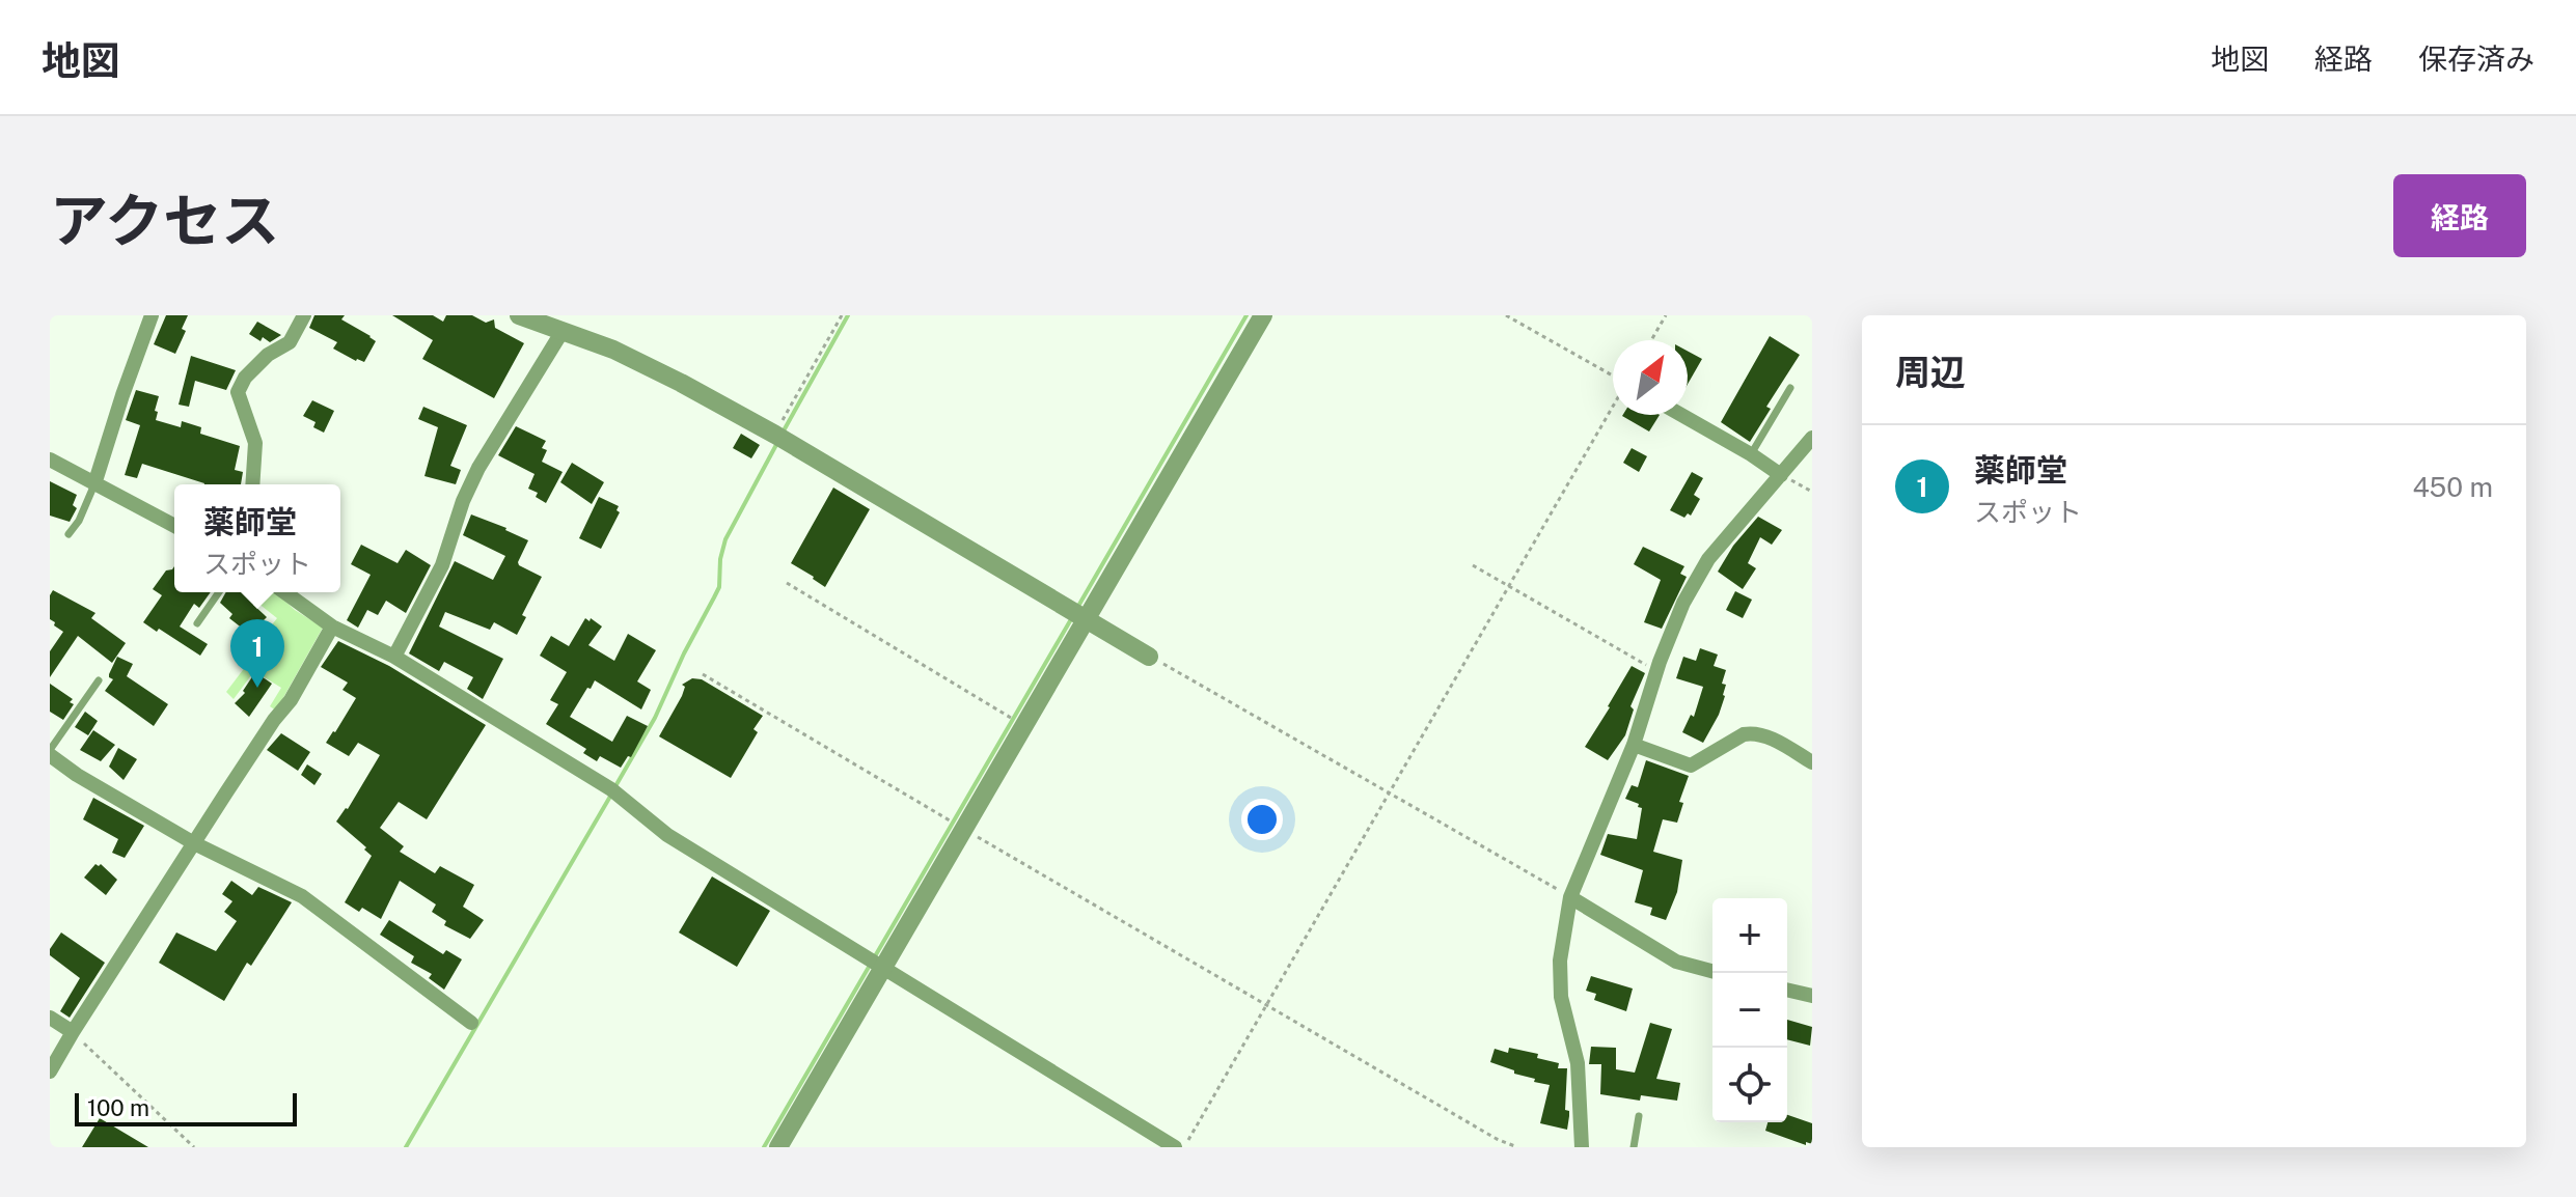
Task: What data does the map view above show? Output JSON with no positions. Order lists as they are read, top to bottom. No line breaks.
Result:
{"scale_bar":"100 m","north":"top right","page":{"header":"地図","nav":["地図","経路","保存済み"],"title":"アクセス","buttons":"経路","heading":"周辺","list":[{"mark":"1","name":"薬師堂","note":"スポット","value":"450 m"}],"popup":["薬師堂","スポット"],"pins":"1","map_buttons":["+","−"],"scale":"100 m"}}
